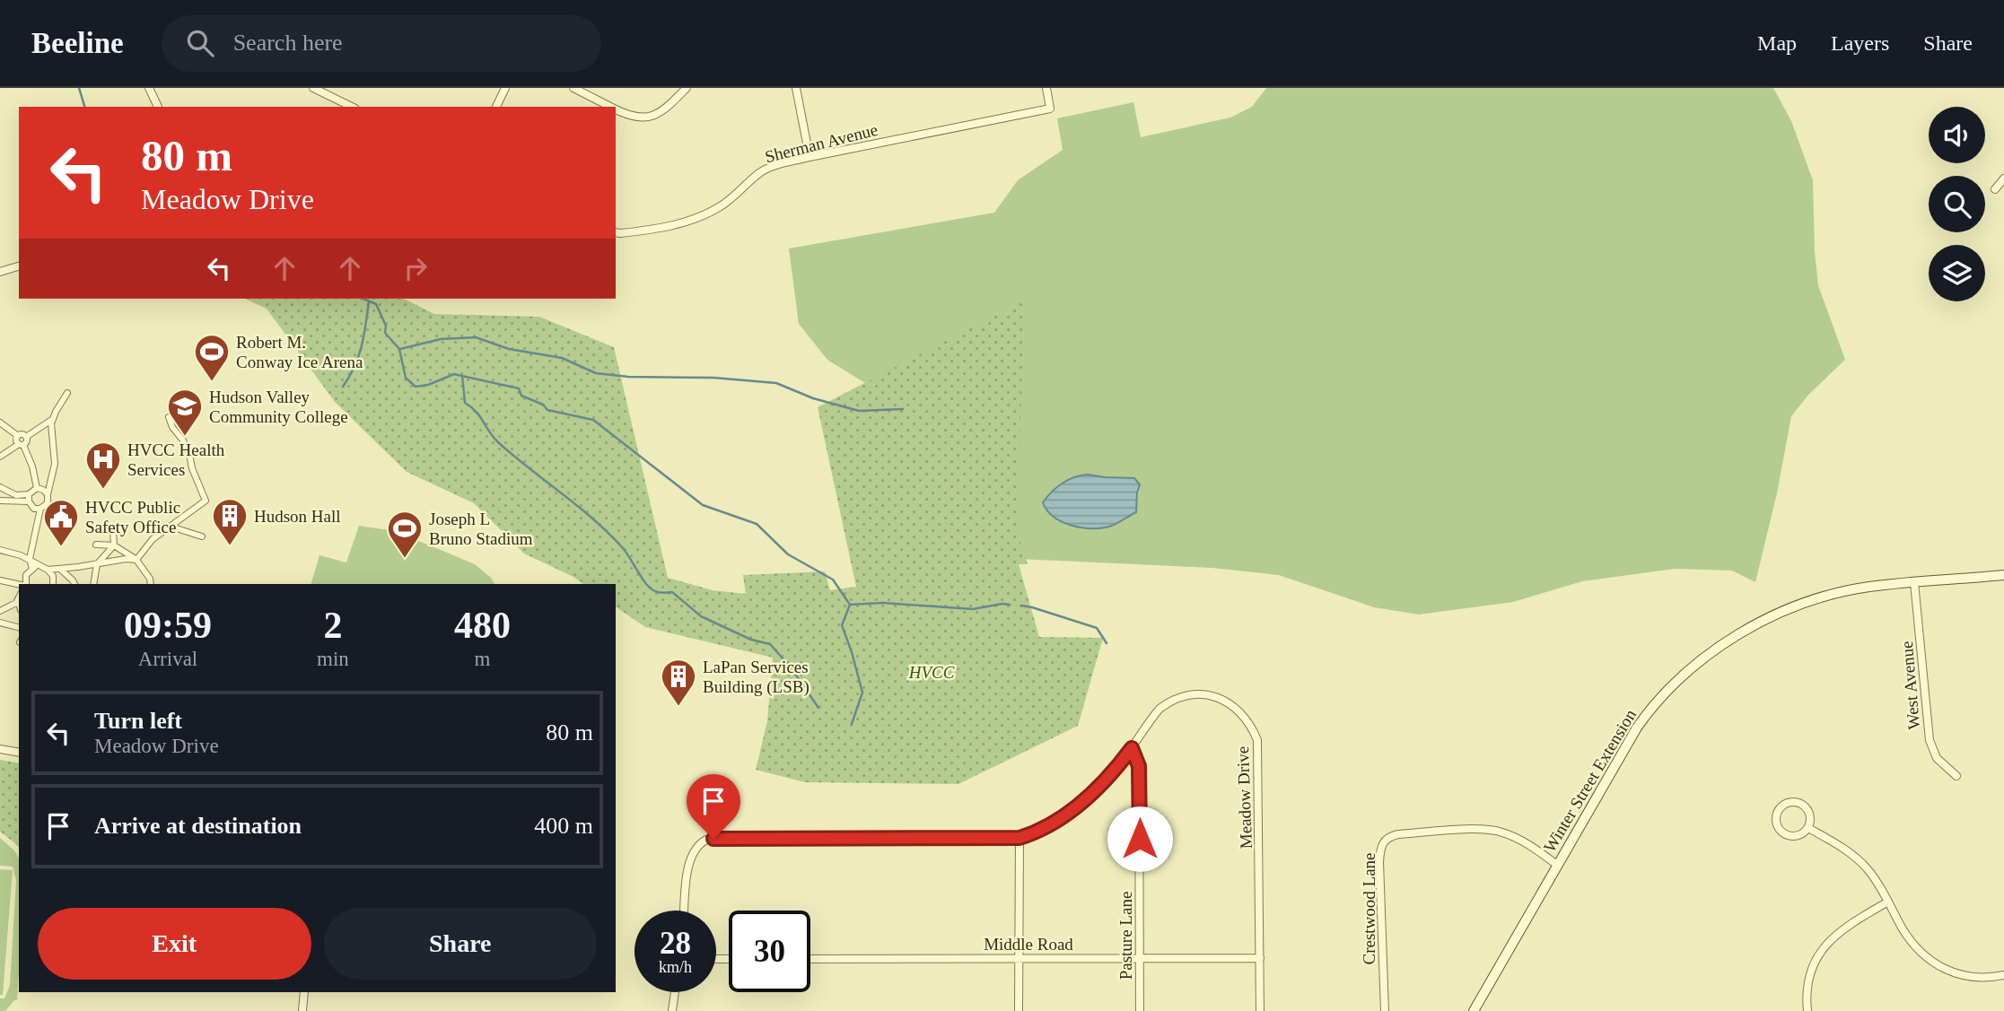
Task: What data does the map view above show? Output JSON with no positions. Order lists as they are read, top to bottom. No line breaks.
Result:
{"streets":{"main road":["Winter Street Extension"],"street":["Sherman Avenue","West Avenue","Meadow Drive","Crestwood Lane","Pasture Lane","Middle Road"]},"crossings":[["West Avenue","Winter Street Extension"],["Winter Street Extension","Crestwood Lane"],["Meadow Drive","Pasture Lane"],["Meadow Drive","Middle Road"],["Pasture Lane","Middle Road"]],"parks":["HVCC"],"places":{"sports":["Robert M. Conway Ice Arena","Joseph L Bruno Stadium"],"school or university":["Hudson Valley Community College"],"hospital":["HVCC Health Services"],"building":["Hudson Hall","LaPan Services Building (LSB)"],"public building":["HVCC Public Safety Office"]},"page":{"header":"Beeline","search":"Search here","nav":["Map","Layers","Share"],"turn":["80 m","Meadow Drive"],"eta":["09:59","Arrival","2","min","480","m"],"list":[{"name":"Turn left","note":"Meadow Drive","value":"80 m"},{"name":"Arrive at destination","value":"400 m"}],"buttons":["Exit","Share"],"speed":"28 km/h","limit":"30"}}
